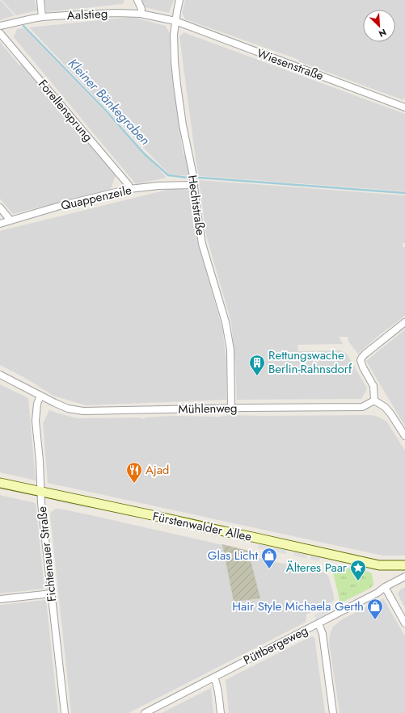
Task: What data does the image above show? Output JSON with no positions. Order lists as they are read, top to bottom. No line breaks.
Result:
{"streets":{"main road":["Fürstenwalder Allee"],"street":["Aalstieg","Wiesenstraße","Forellensprung","Quappenzeile","Hechtstraße","Mühlenweg","Fichtenauer Straße","Püttbergeweg"]},"crossings":[["Aalstieg","Wiesenstraße"],["Aalstieg","Hechtstraße"],["Wiesenstraße","Hechtstraße"],["Forellensprung","Quappenzeile"],["Quappenzeile","Hechtstraße"],["Hechtstraße","Mühlenweg"],["Mühlenweg","Fichtenauer Straße"],["Fürstenwalder Allee","Fichtenauer Straße"]],"water":["Kleiner Bänkegraben"],"places":{"building":["Rettungswache Berlin-Rahnsdorf"],"restaurant":["Ajad"],"shop":["Glas Licht","Hair Style Michaela Gerth"],"place":["Älteres Paar"]},"north":"bottom right"}
